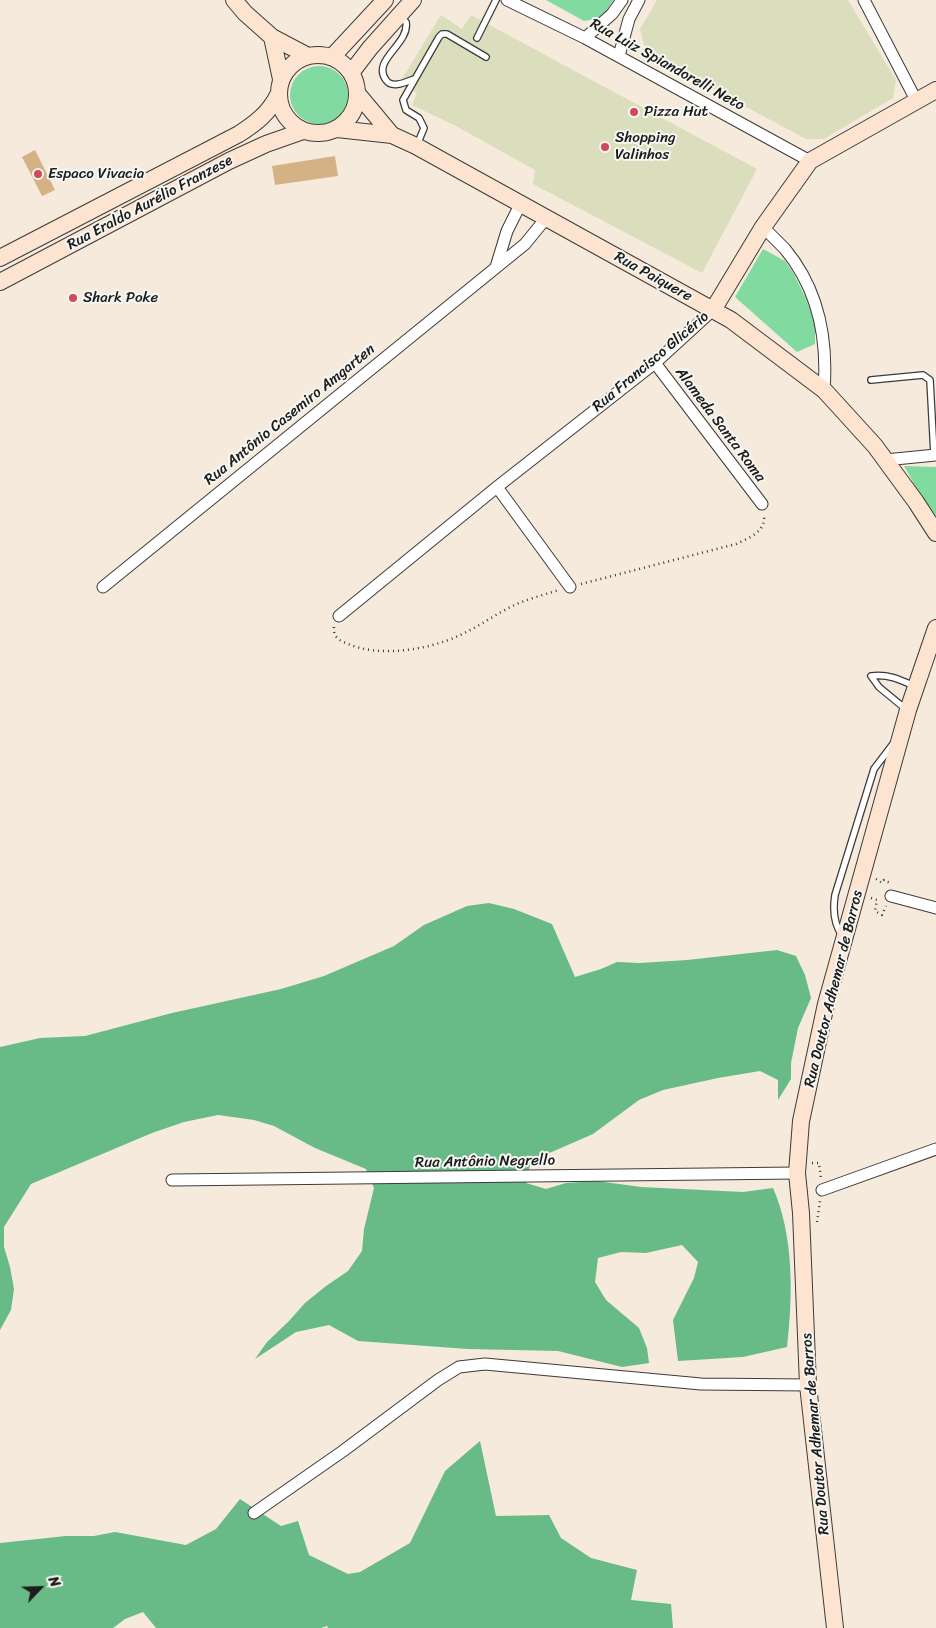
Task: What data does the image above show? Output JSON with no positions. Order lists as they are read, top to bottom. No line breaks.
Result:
{"streets":{"street":["Rua Luiz Spiandorelli Neto","Rua Eraldo Aurélio Franzese","Rua Paiquere","Rua Francisco Glicério","Rua Antônio Casemiro Amgarten","Alameda Santa Roma","Rua Doutor Adhemar de Barros","Rua Antônio Negrello"]},"crossings":[["Rua Luiz Spiandorelli Neto","Rua Francisco Glicério"],["Rua Eraldo Aurélio Franzese","Rua Paiquere"],["Rua Paiquere","Rua Francisco Glicério"],["Rua Paiquere","Rua Antônio Casemiro Amgarten"],["Rua Francisco Glicério","Alameda Santa Roma"],["Rua Doutor Adhemar de Barros","Rua Antônio Negrello"]],"places":["Pizza Hut","Shopping Valinhos","Espaco Vivacia","Shark Poke"],"north":"top right"}
